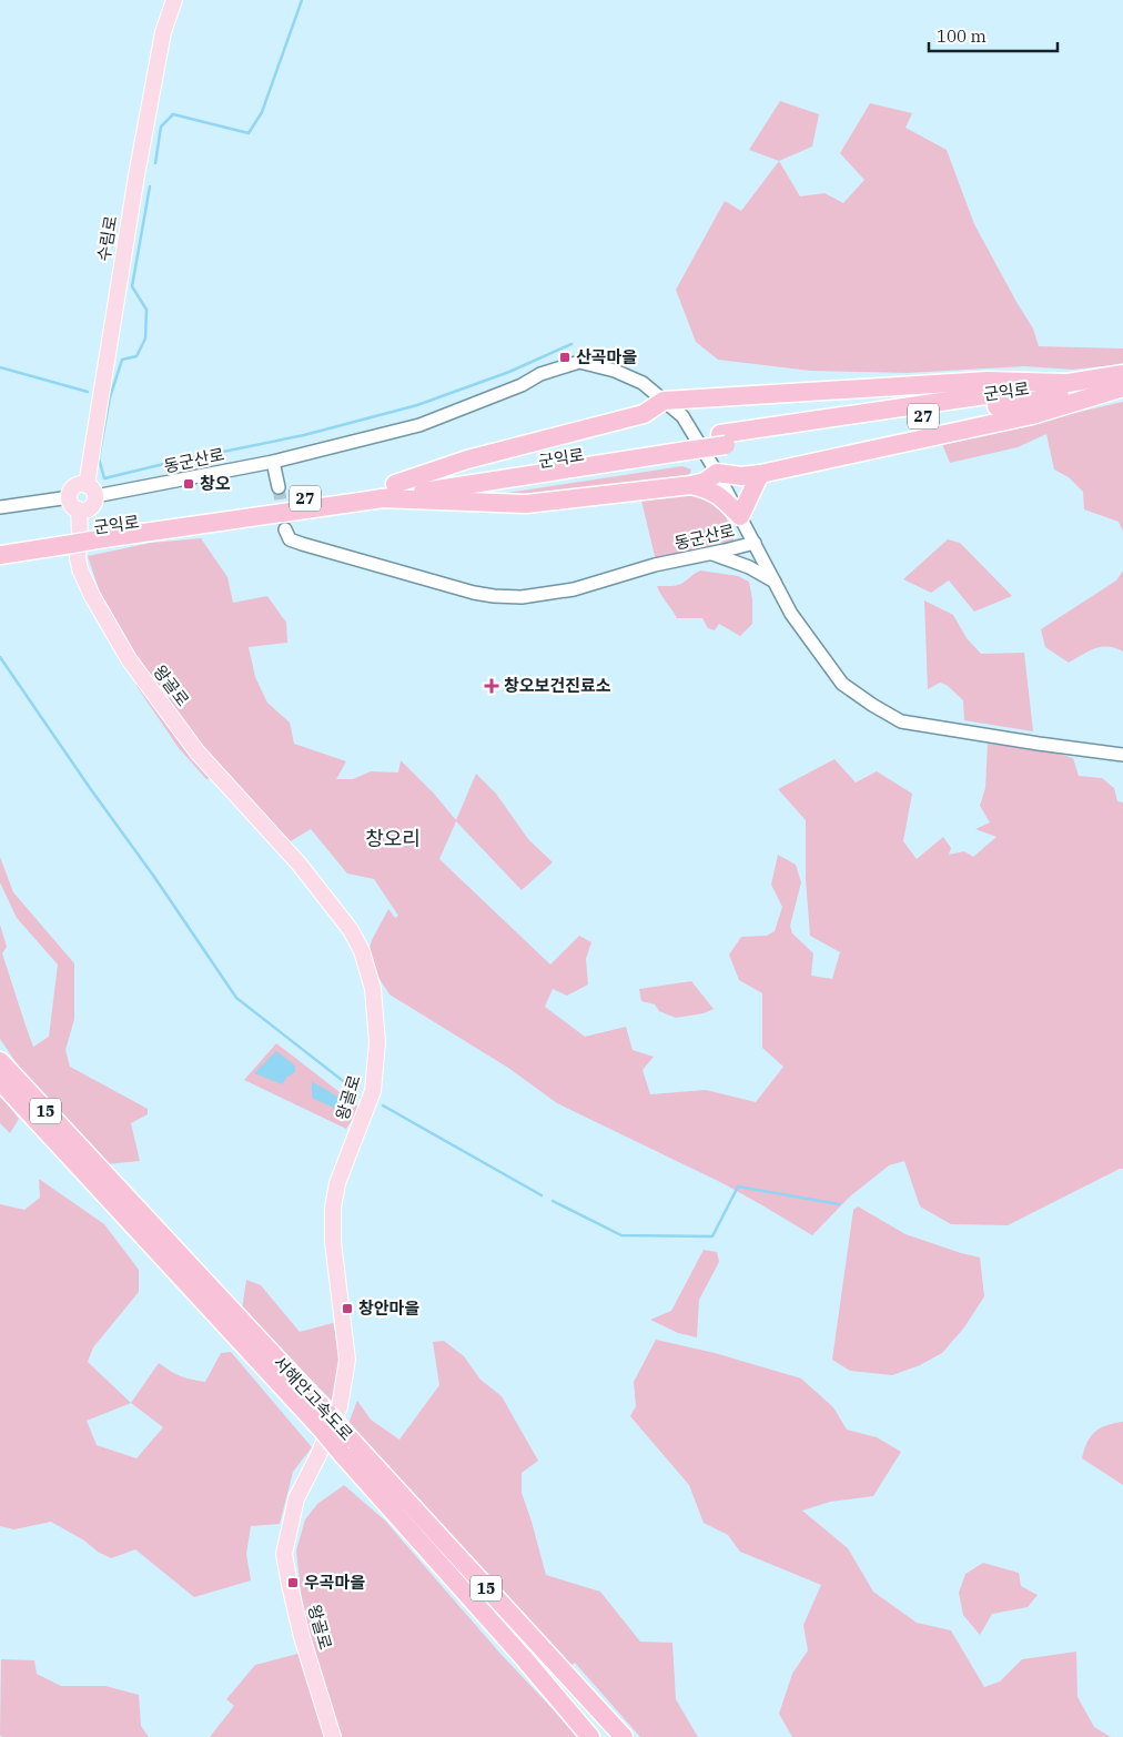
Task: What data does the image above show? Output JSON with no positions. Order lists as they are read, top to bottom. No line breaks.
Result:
{"streets":{"highway":["군익로","27","15","서해안고속도로"],"main road":["수림로","왕골로"],"street":["동군산로"]},"crossings":[["수림로","동군산로"],["수림로","왕골로"],["동군산로","왕골로"]],"districts":["창오리"],"places":{"transit":["산곡마을","창오","창안마을","우곡마을"],"health":["창오보건진료소"]},"scale_bar":"100 m"}
